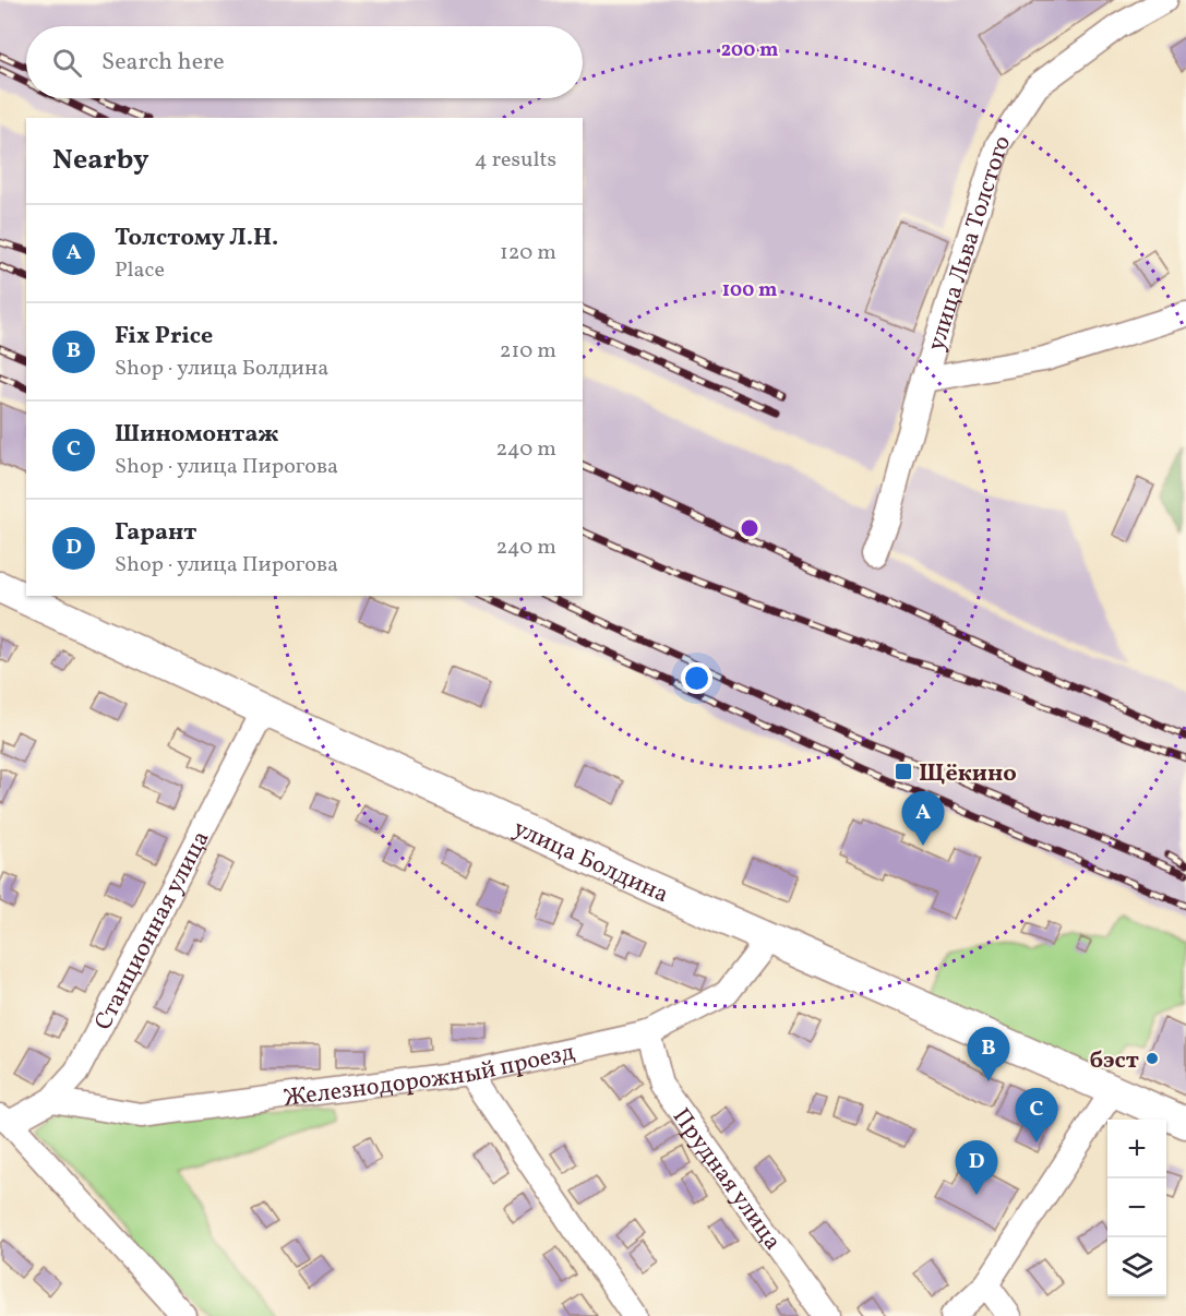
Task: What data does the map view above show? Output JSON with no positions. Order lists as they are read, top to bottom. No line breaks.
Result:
{"streets":{"main road":["улица Болдина"],"street":["улица Льва Толстого","Станционная улица","Железнодорожный проезд","Прудная улица"]},"crossings":[["улица Болдина","Станционная улица"],["улица Болдина","Железнодорожный проезд"],["Станционная улица","Железнодорожный проезд"],["Железнодорожный проезд","Прудная улица"]],"places":{"transit":["Щёкино"],"other":["бэст"]},"page":{"search":"Search here","heading":["Nearby","4 results"],"list":[{"mark":"A","name":"Толстому Л.Н.","note":"Place","value":"120 m"},{"mark":"B","name":"Fix Price","note":"Shop · улица Болдина","value":"210 m"},{"mark":"C","name":"Шиномонтаж","note":"Shop · улица Пирогова","value":"240 m"},{"mark":"D","name":"Гарант","note":"Shop · улица Пирогова","value":"240 m"}],"pins":["A","B","C","D"],"map_buttons":["+","−"]},"rings":["200 m","100 m"]}
